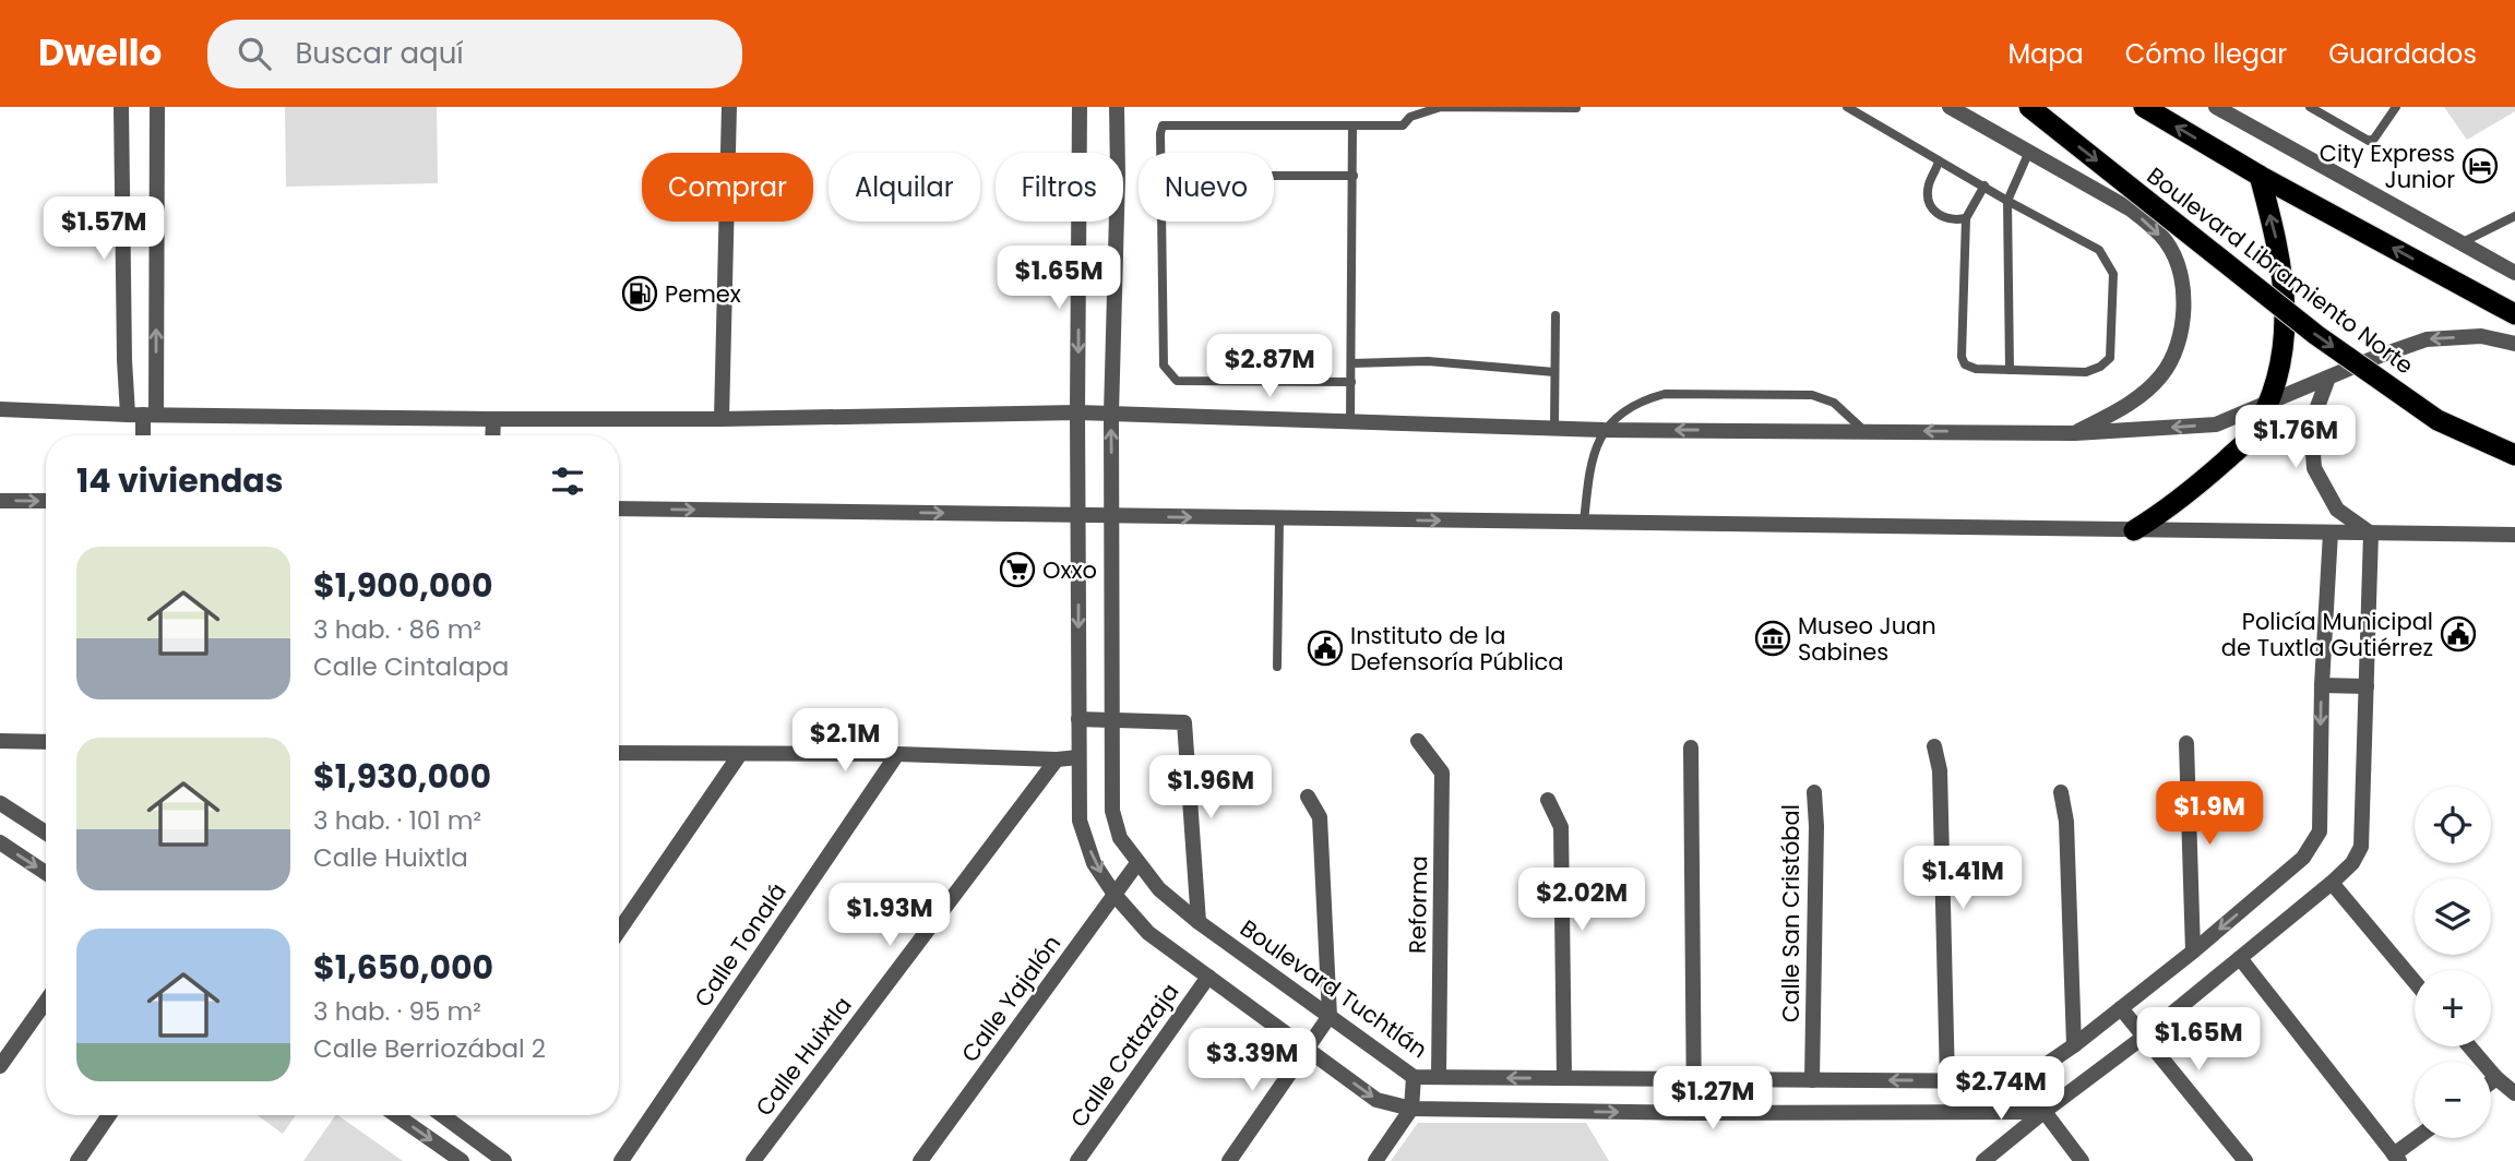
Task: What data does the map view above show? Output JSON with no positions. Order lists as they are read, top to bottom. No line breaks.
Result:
{"streets":{"highway":["Boulevard Libramiento Norte"],"street":["Reforma","Calle San Cristóbal","Calle Tonalá","Boulevard Tuchtlán","Calle Yajalón","Calle Catazaja","Calle Huixtla"]},"crossings":[["Reforma","Boulevard Tuchtlán"],["Calle San Cristóbal","Boulevard Tuchtlán"],["Boulevard Tuchtlán","Calle Yajalón"]],"places":{"hotel":["City Express Junior"],"fuel station":["Pemex"],"supermarket":["Oxxo"],"public building":["Policía Municipal de Tuxtla Gutiérrez","Instituto de la Defensoría Pública"],"museum":["Museo Juan Sabines"]},"page":{"header":"Dwello","search":"Buscar aquí","nav":["Mapa","Cómo llegar","Guardados"],"chip":["Comprar","Alquilar","Filtros","Nuevo"],"price":["$1.57M","$1.65M","$2.87M","$1.76M","$2.1M","$1.96M","$1.9M","$1.41M","$2.02M","$1.93M","$1.65M","$3.39M","$2.74M","$1.27M"],"heading":"14 viviendas","list":[{"name":"$1,900,000","note":"3 hab. · 86 m² · Calle Cintalapa"},{"name":"$1,930,000","note":"3 hab. · 101 m² · Calle Huixtla"},{"name":"$1,650,000","note":"3 hab. · 95 m² · Calle Berriozábal 2"}],"map_buttons":["+","−"]}}
